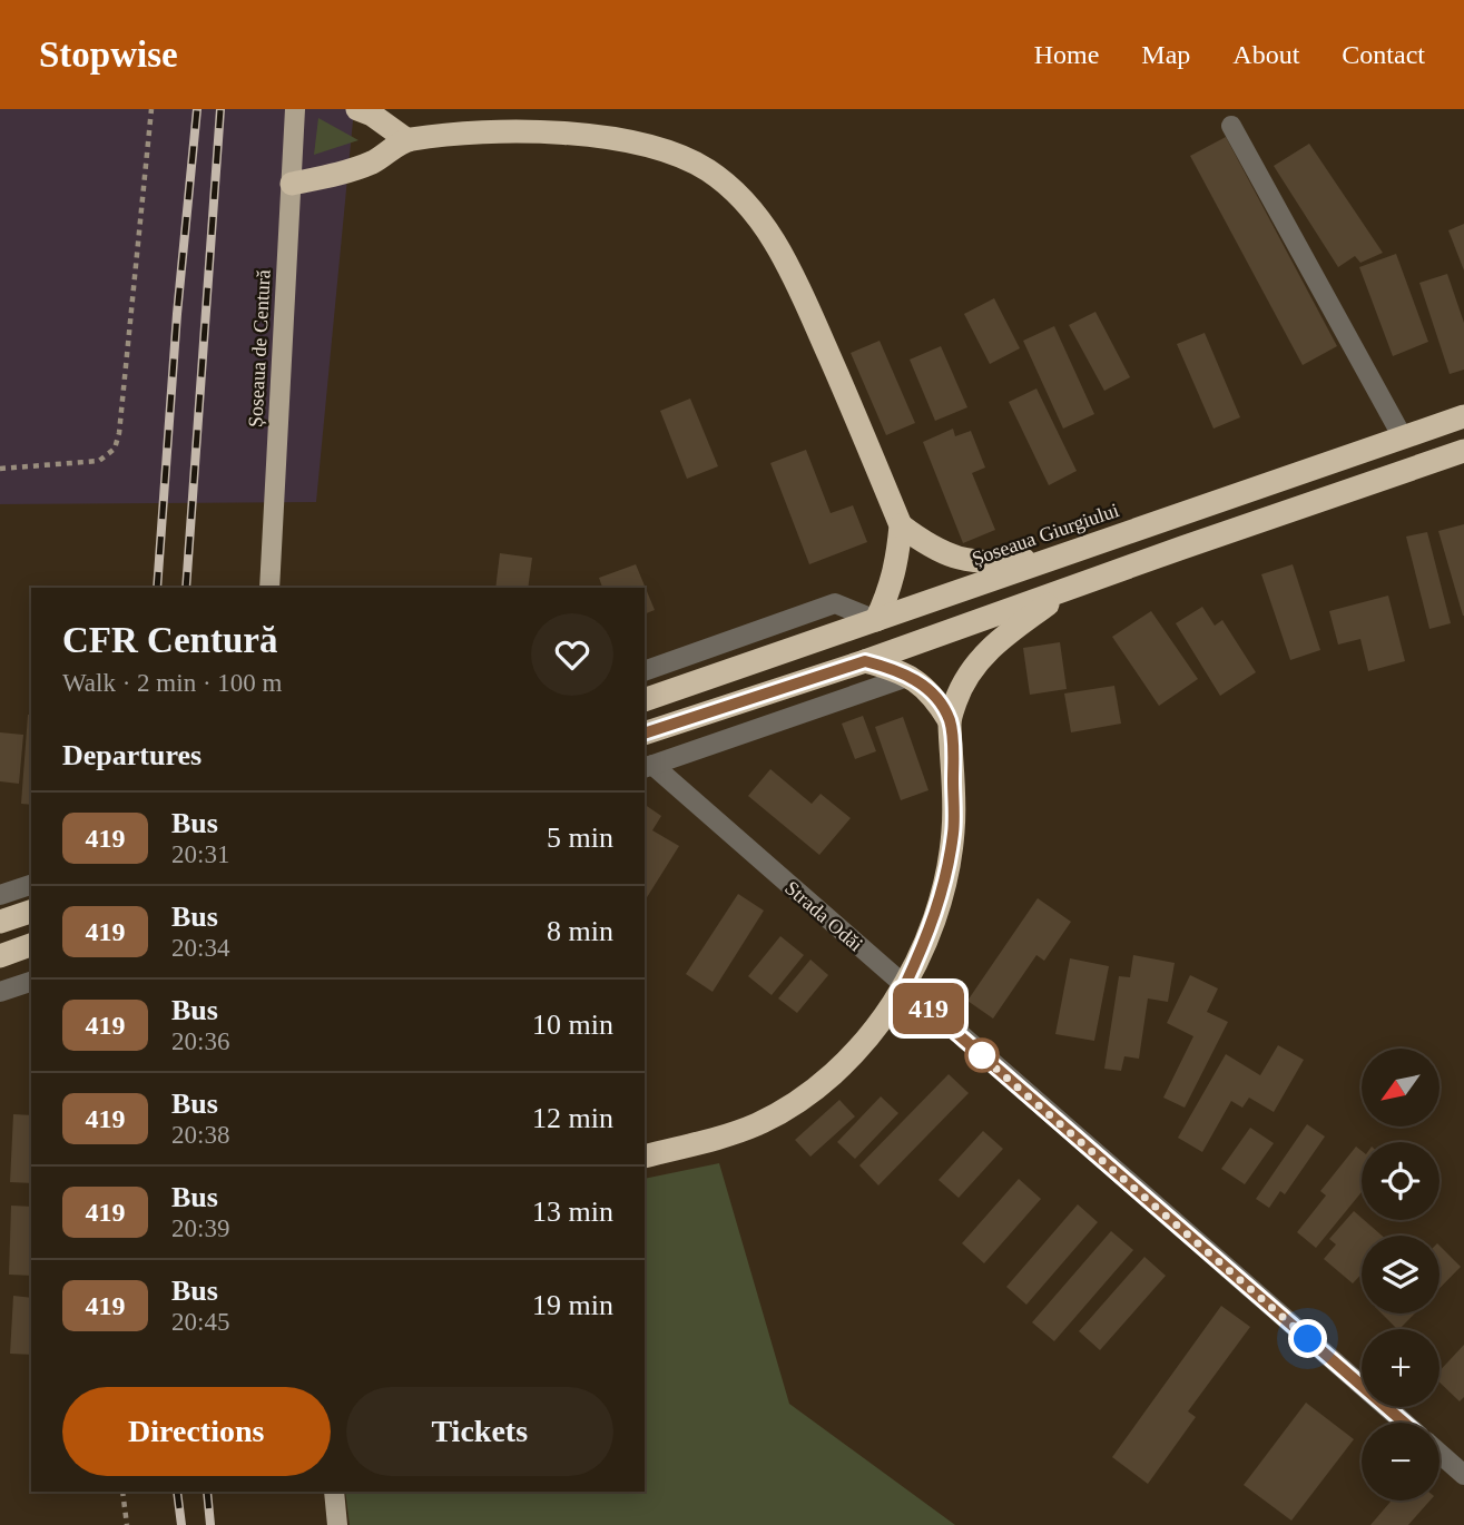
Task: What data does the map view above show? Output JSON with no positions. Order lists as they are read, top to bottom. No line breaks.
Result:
{"streets":{"highway":["Șoseaua Giurgiului"],"main road":["Șoseaua de Centură"],"street":["Strada Odăi"]},"lines":["bus line 419"],"north":"bottom left","page":{"header":"Stopwise","nav":["Home","Map","About","Contact"],"on_map":"419","heading":[["CFR Centură","Walk · 2 min · 100 m"],"Departures"],"list":[{"mark":"419","name":"Bus","note":"20:31","value":"5 min"},{"mark":"419","name":"Bus","note":"20:34","value":"8 min"},{"mark":"419","name":"Bus","note":"20:36","value":"10 min"},{"mark":"419","name":"Bus","note":"20:38","value":"12 min"},{"mark":"419","name":"Bus","note":"20:39","value":"13 min"},{"mark":"419","name":"Bus","note":"20:45","value":"19 min"}],"map_buttons":["+","−"],"buttons":["Directions","Tickets"]}}
